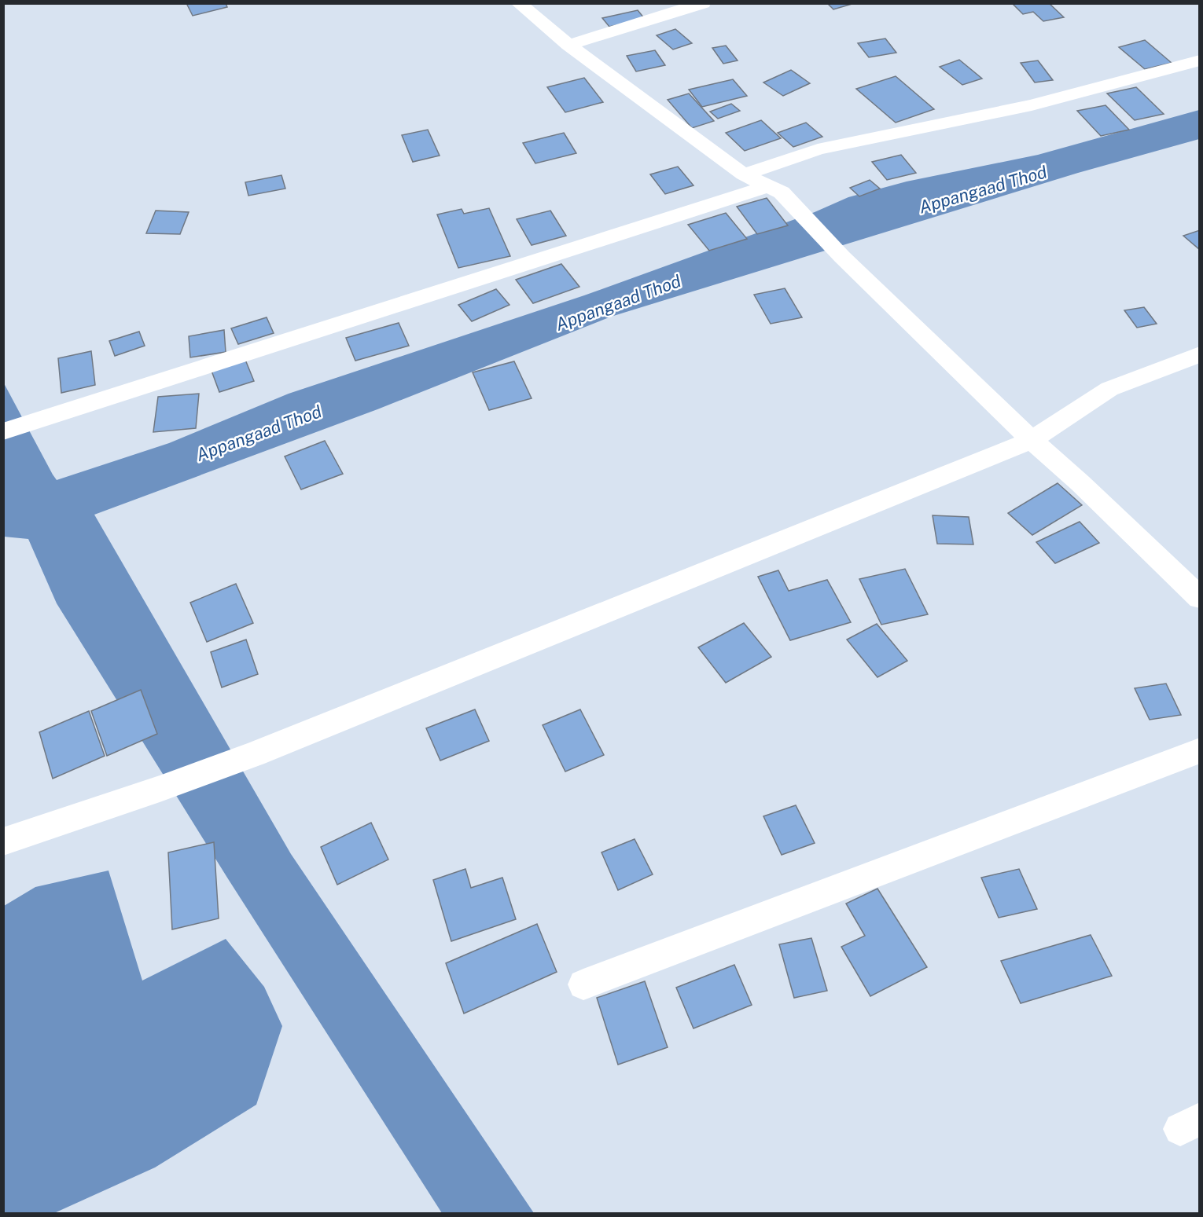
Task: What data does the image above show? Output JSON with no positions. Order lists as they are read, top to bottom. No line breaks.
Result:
{"water":["Appangaad Thod"]}
